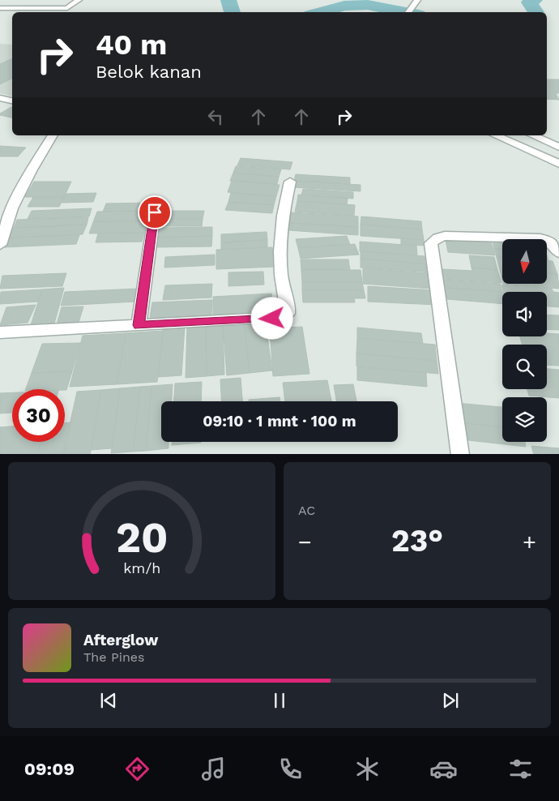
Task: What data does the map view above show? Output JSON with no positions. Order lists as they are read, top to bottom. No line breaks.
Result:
{"north":"bottom","page":{"turn":["40 m","Belok kanan"],"limit":"30","trip":"09:10 · 1 mnt · 100 m","tile":"AC","heat":["−","23°","+"],"song":["Afterglow","The Pines"],"tabs":"09:09","gauge":["20","km/h"]}}
